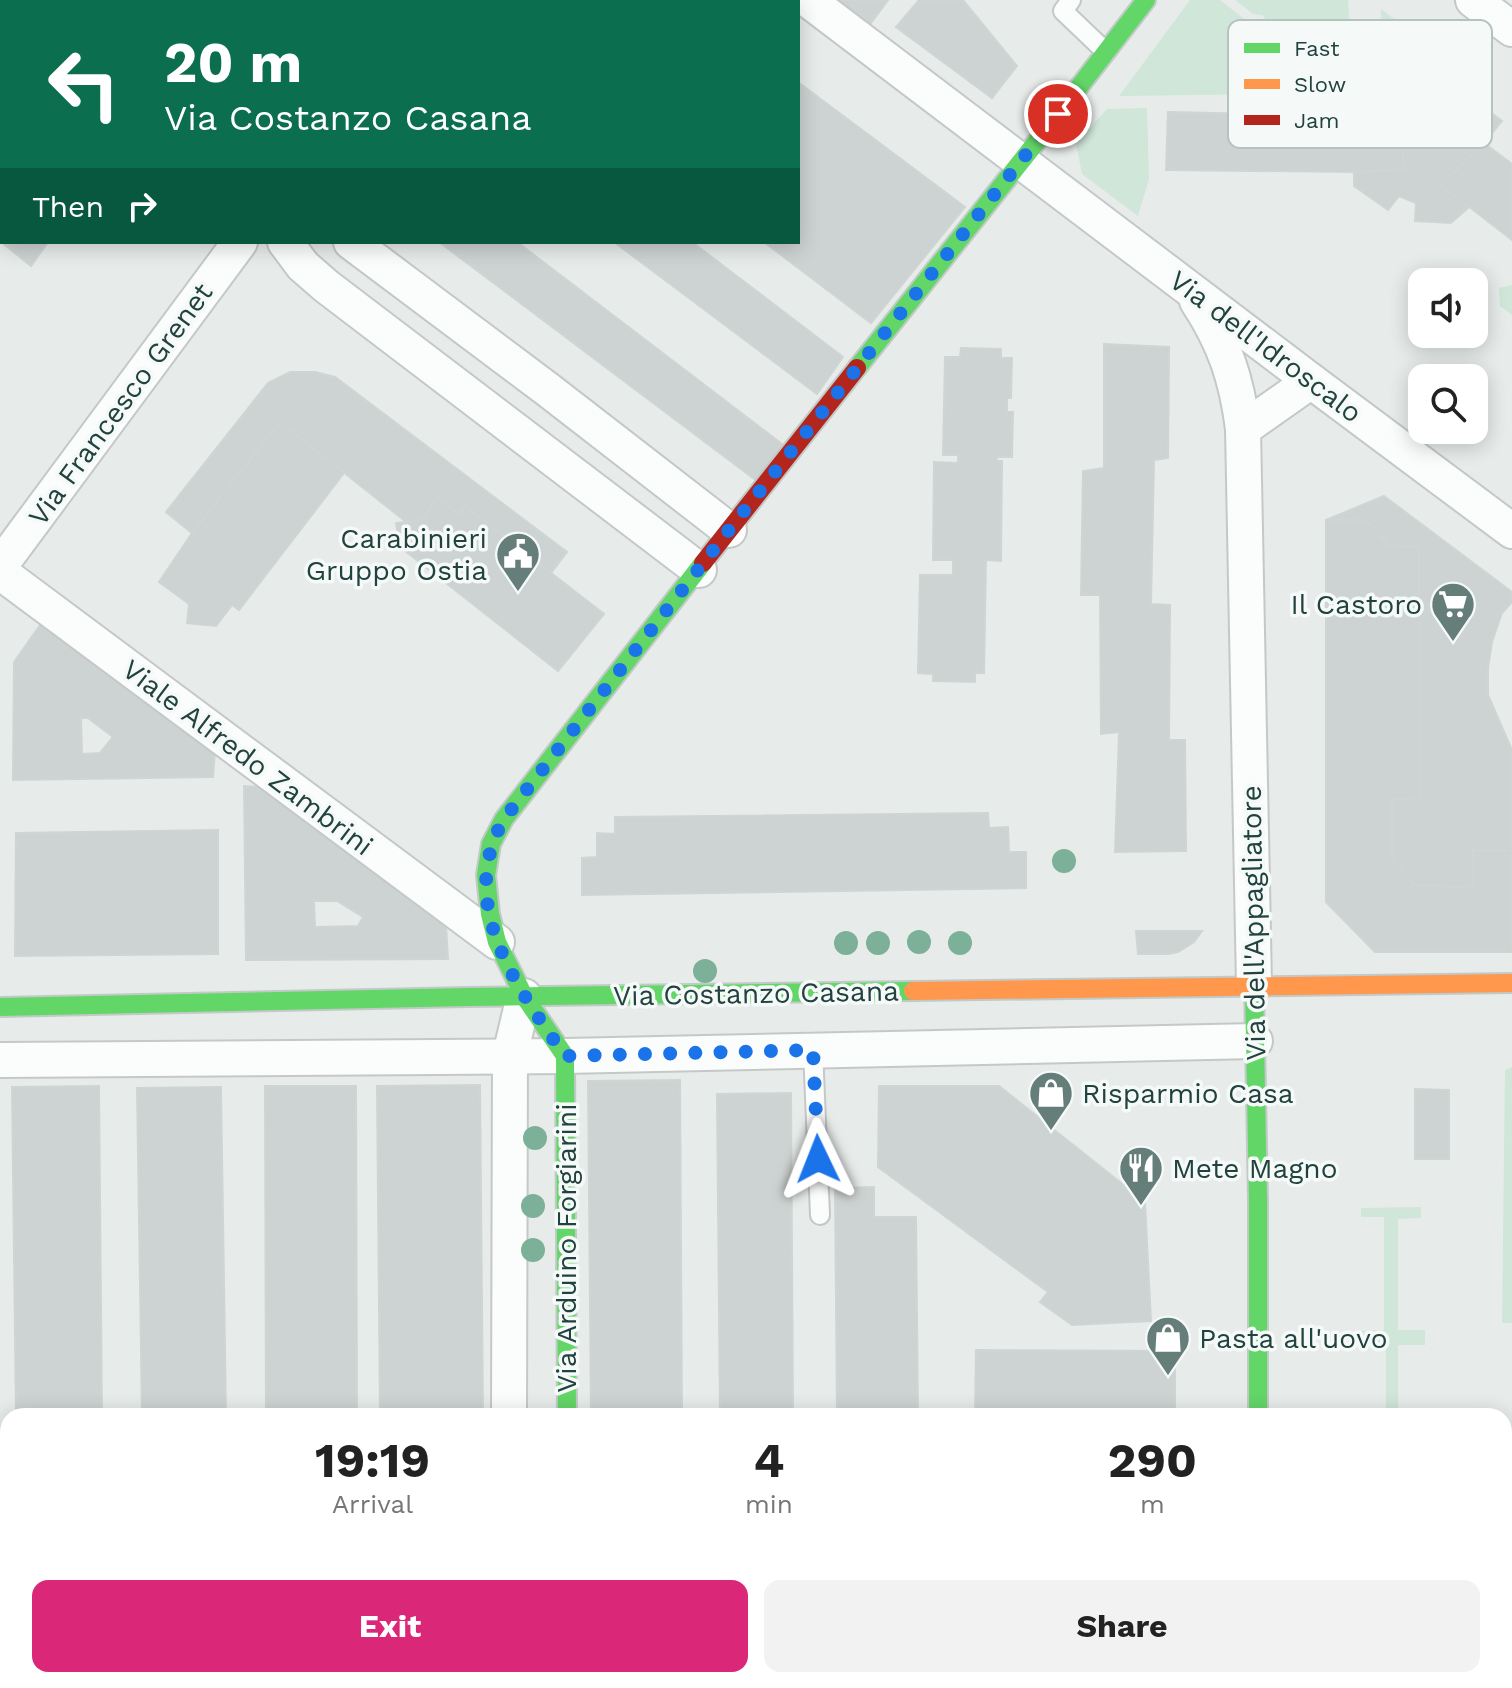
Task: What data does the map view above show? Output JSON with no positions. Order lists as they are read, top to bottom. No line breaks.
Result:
{"streets":{"street":["Via dell'Idroscalo","Via Francesco Grenet","Viale Alfredo Zambrini","Via dell'Appagliatore","Via Costanzo Casana","Via Arduino Forgiarini"]},"crossings":[["Via dell'Idroscalo","Via dell'Appagliatore"],["Via Francesco Grenet","Viale Alfredo Zambrini"],["Via dell'Appagliatore","Via Costanzo Casana"],["Via Costanzo Casana","Via Arduino Forgiarini"]],"places":{"public building":["Carabinieri Gruppo Ostia"],"supermarket":["Il Castoro"],"shop":["Risparmio Casa","Pasta all'uovo"],"restaurant":["Mete Magno"]},"legend":["Fast","Slow","Jam"],"page":{"turn":["20 m","Via Costanzo Casana"],"then":"Then","eta":["19:19","Arrival","4","min","290","m"],"buttons":["Exit","Share"]}}
